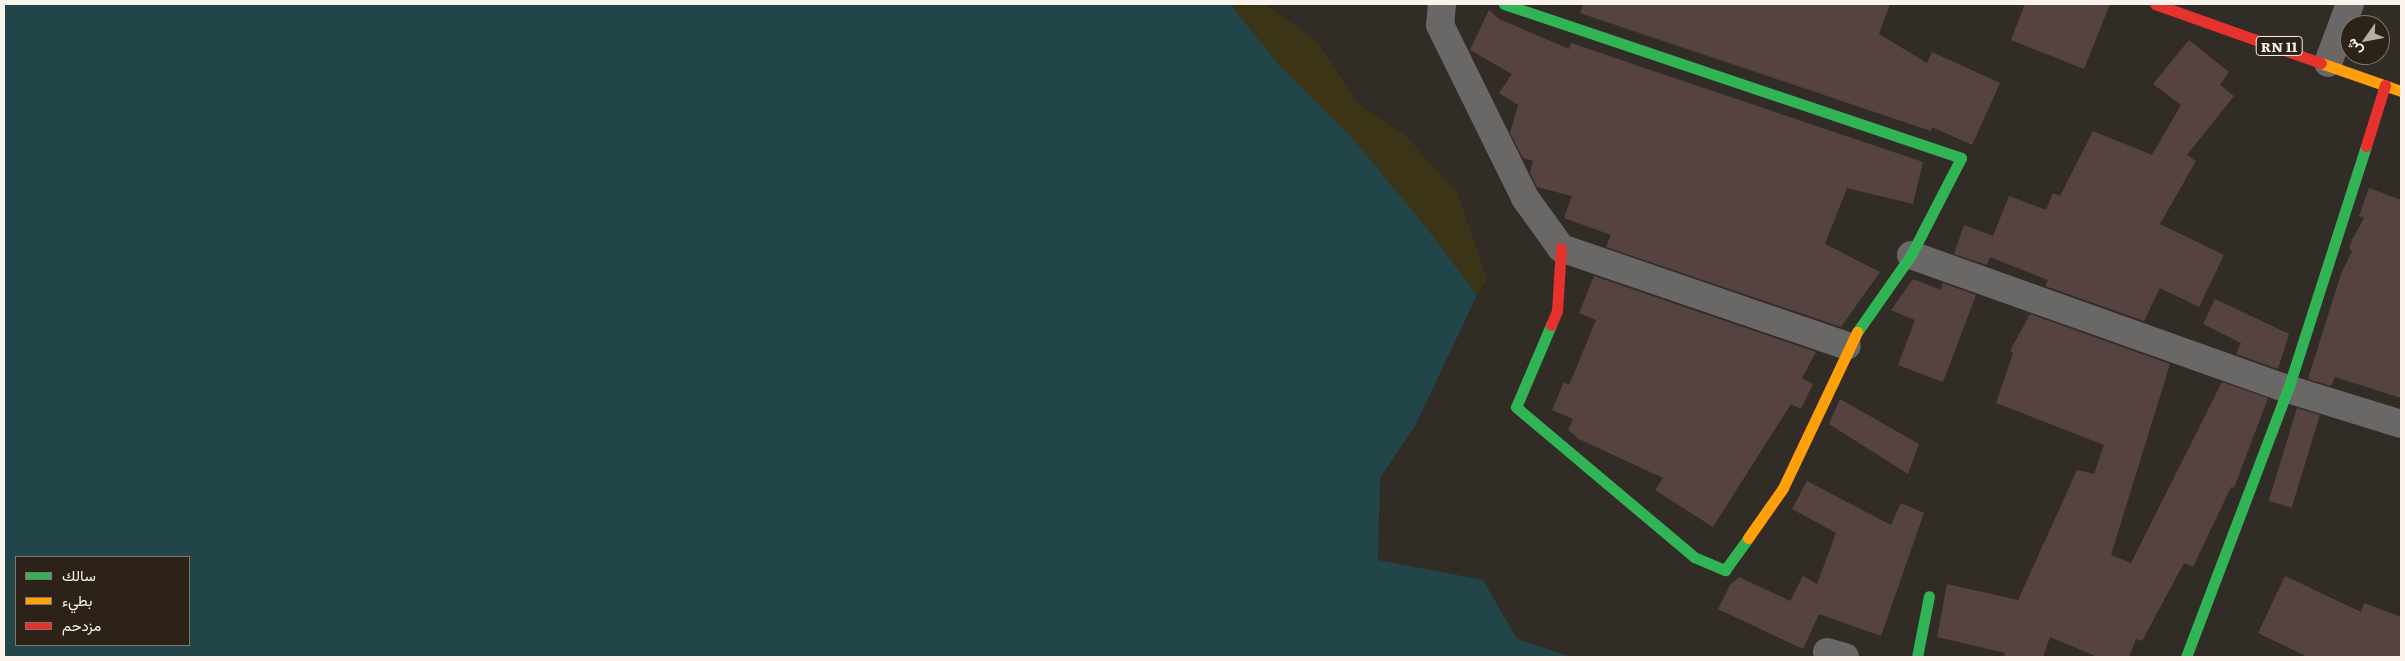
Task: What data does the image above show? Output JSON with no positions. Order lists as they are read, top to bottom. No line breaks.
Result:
{"streets":{"street":["RN 11"]},"legend":["سالك","بطيء","مزدحم"],"north":"bottom left"}
